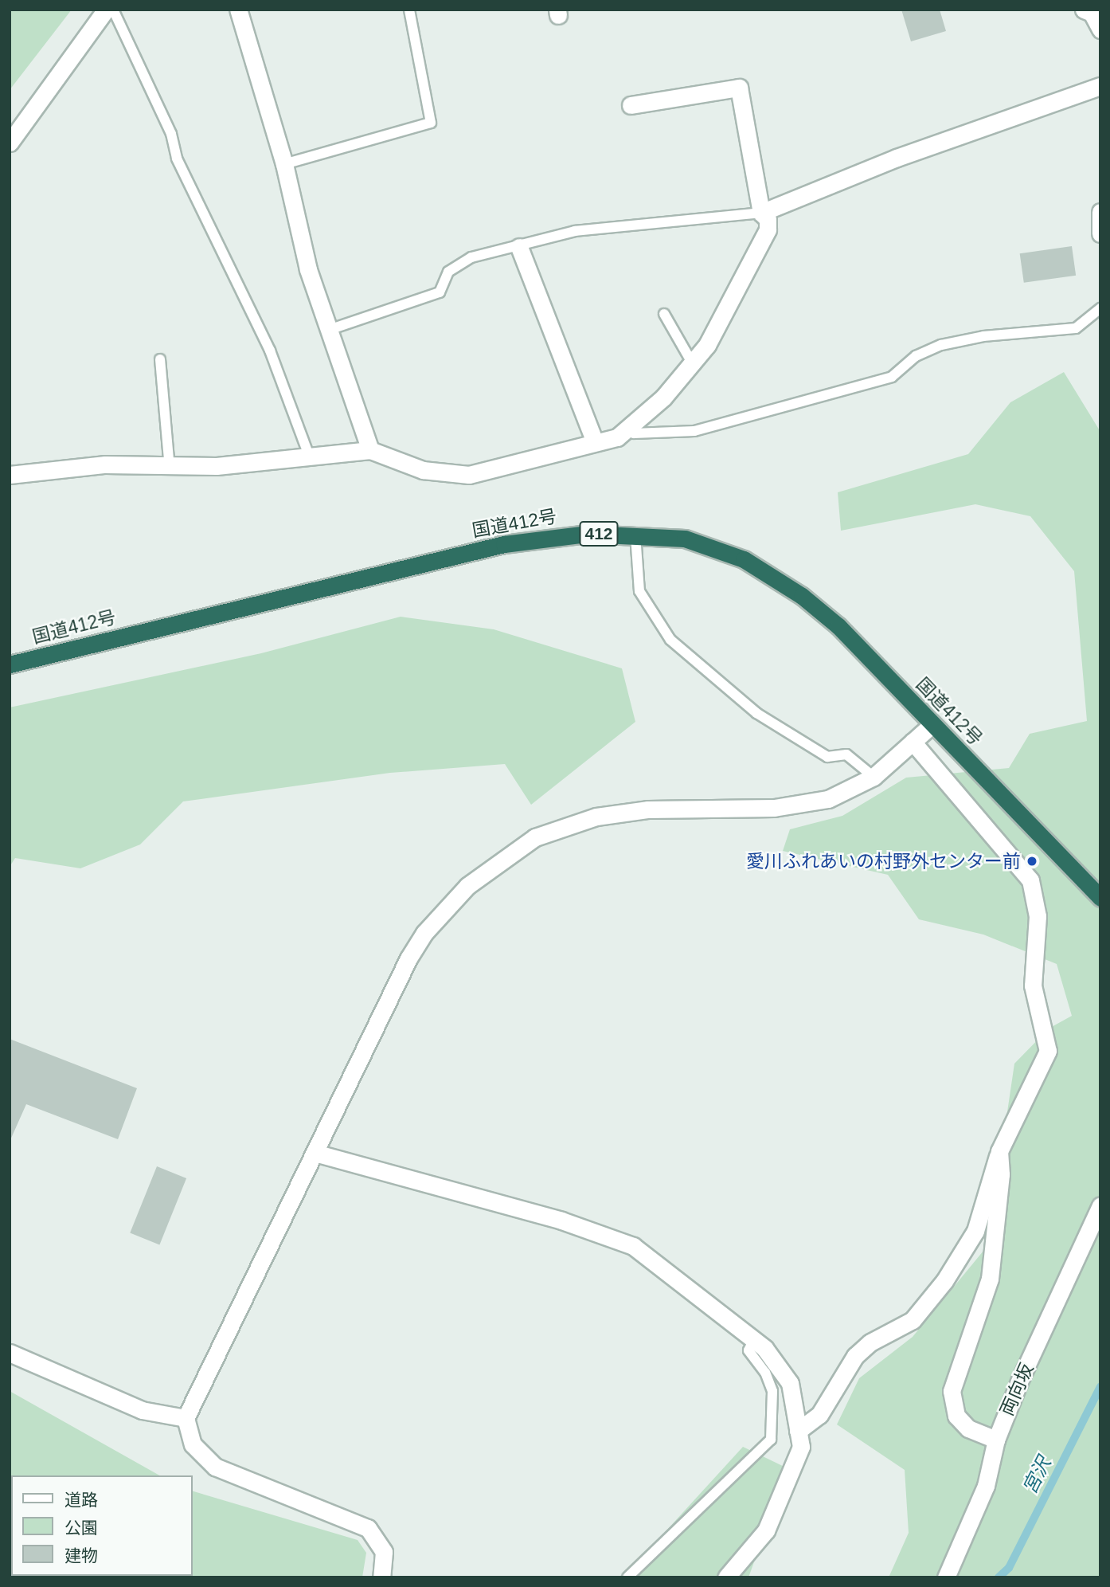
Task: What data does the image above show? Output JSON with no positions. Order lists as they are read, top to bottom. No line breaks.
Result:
{"streets":{"highway":["国道412号","412"],"street":["両向坂"]},"water":["宮沢"],"places":["愛川ふれあいの村野外センター前"],"legend":["道路","公園","建物"]}
